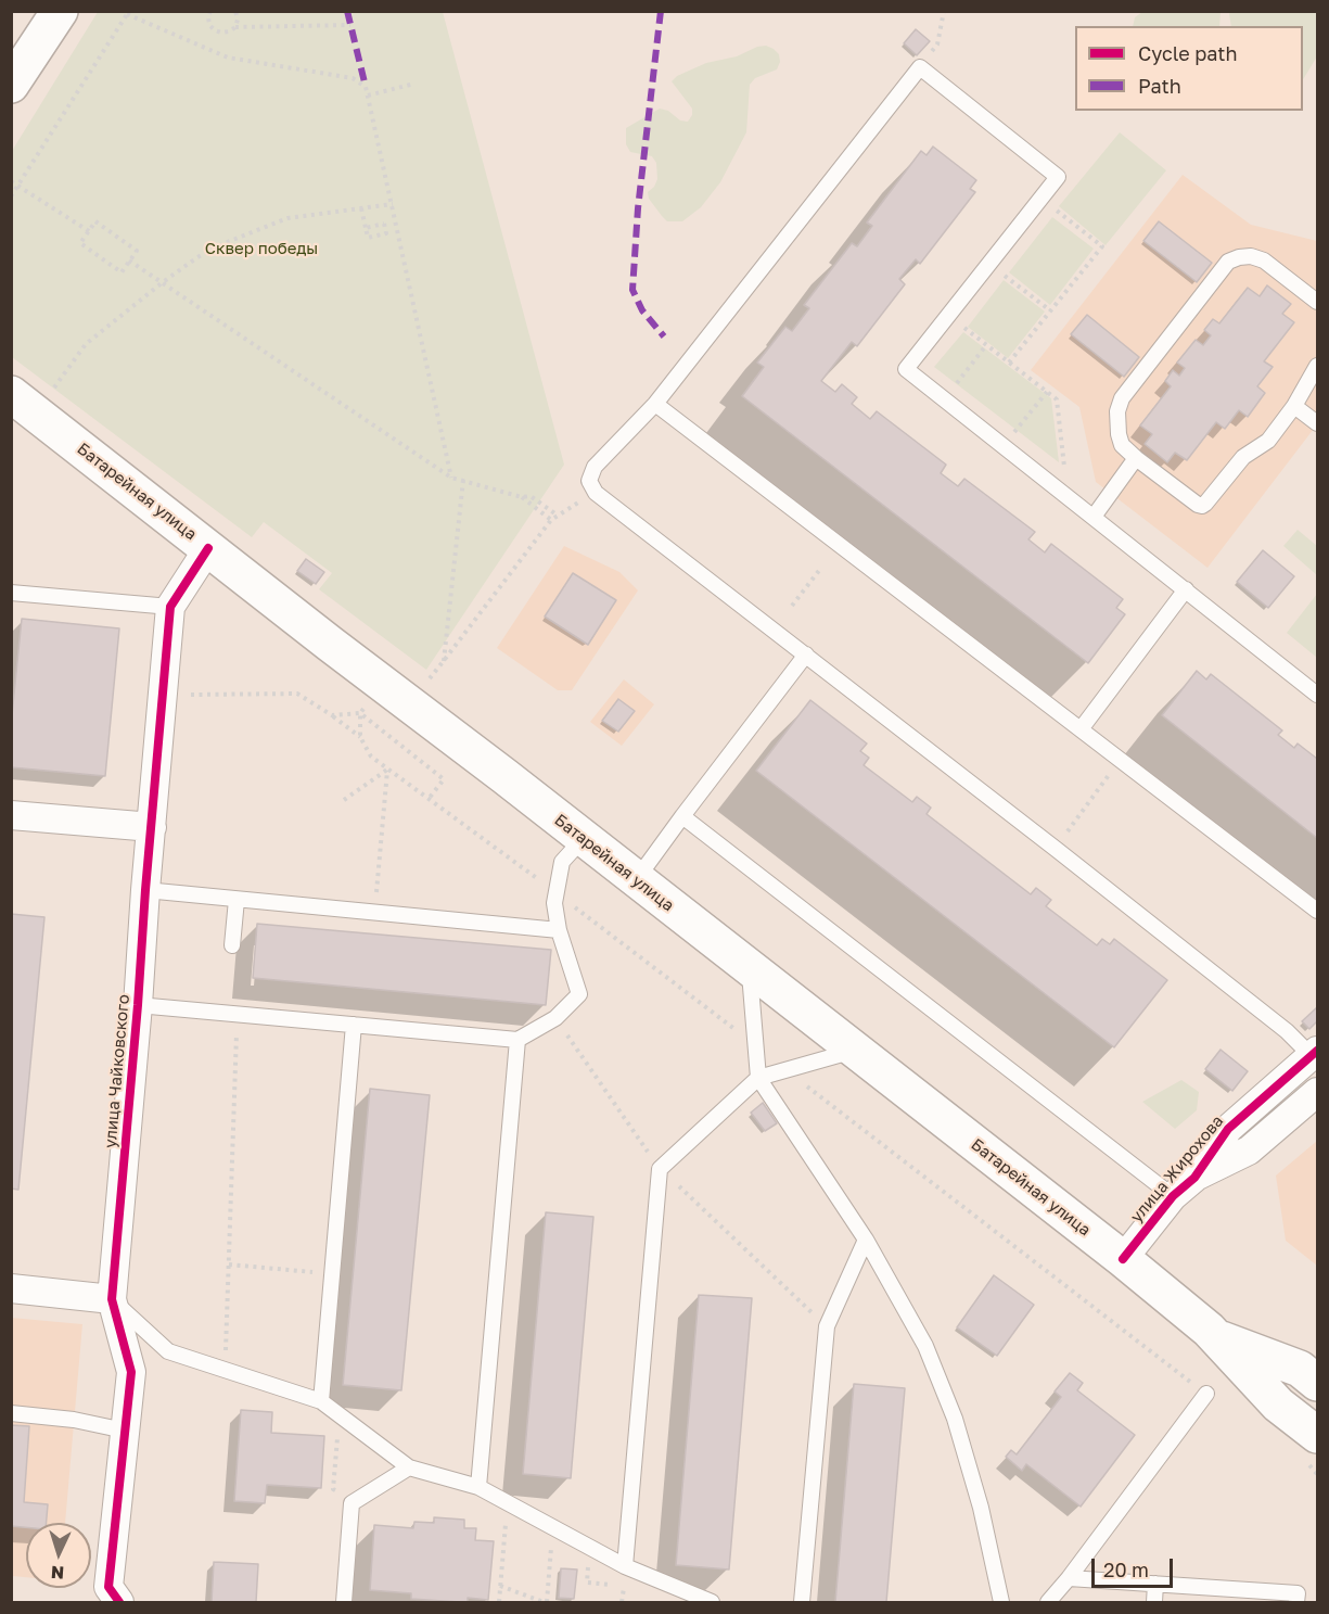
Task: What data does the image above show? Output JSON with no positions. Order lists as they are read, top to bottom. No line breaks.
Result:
{"streets":{"main road":["Батарейная улица"],"street":["улица Чайковского","улица Жирохова"]},"crossings":[["Батарейная улица","улица Чайковского"],["Батарейная улица","улица Жирохова"]],"parks":["Сквер победы"],"legend":["Cycle path","Path"],"scale_bar":"20 m","north":"bottom"}
